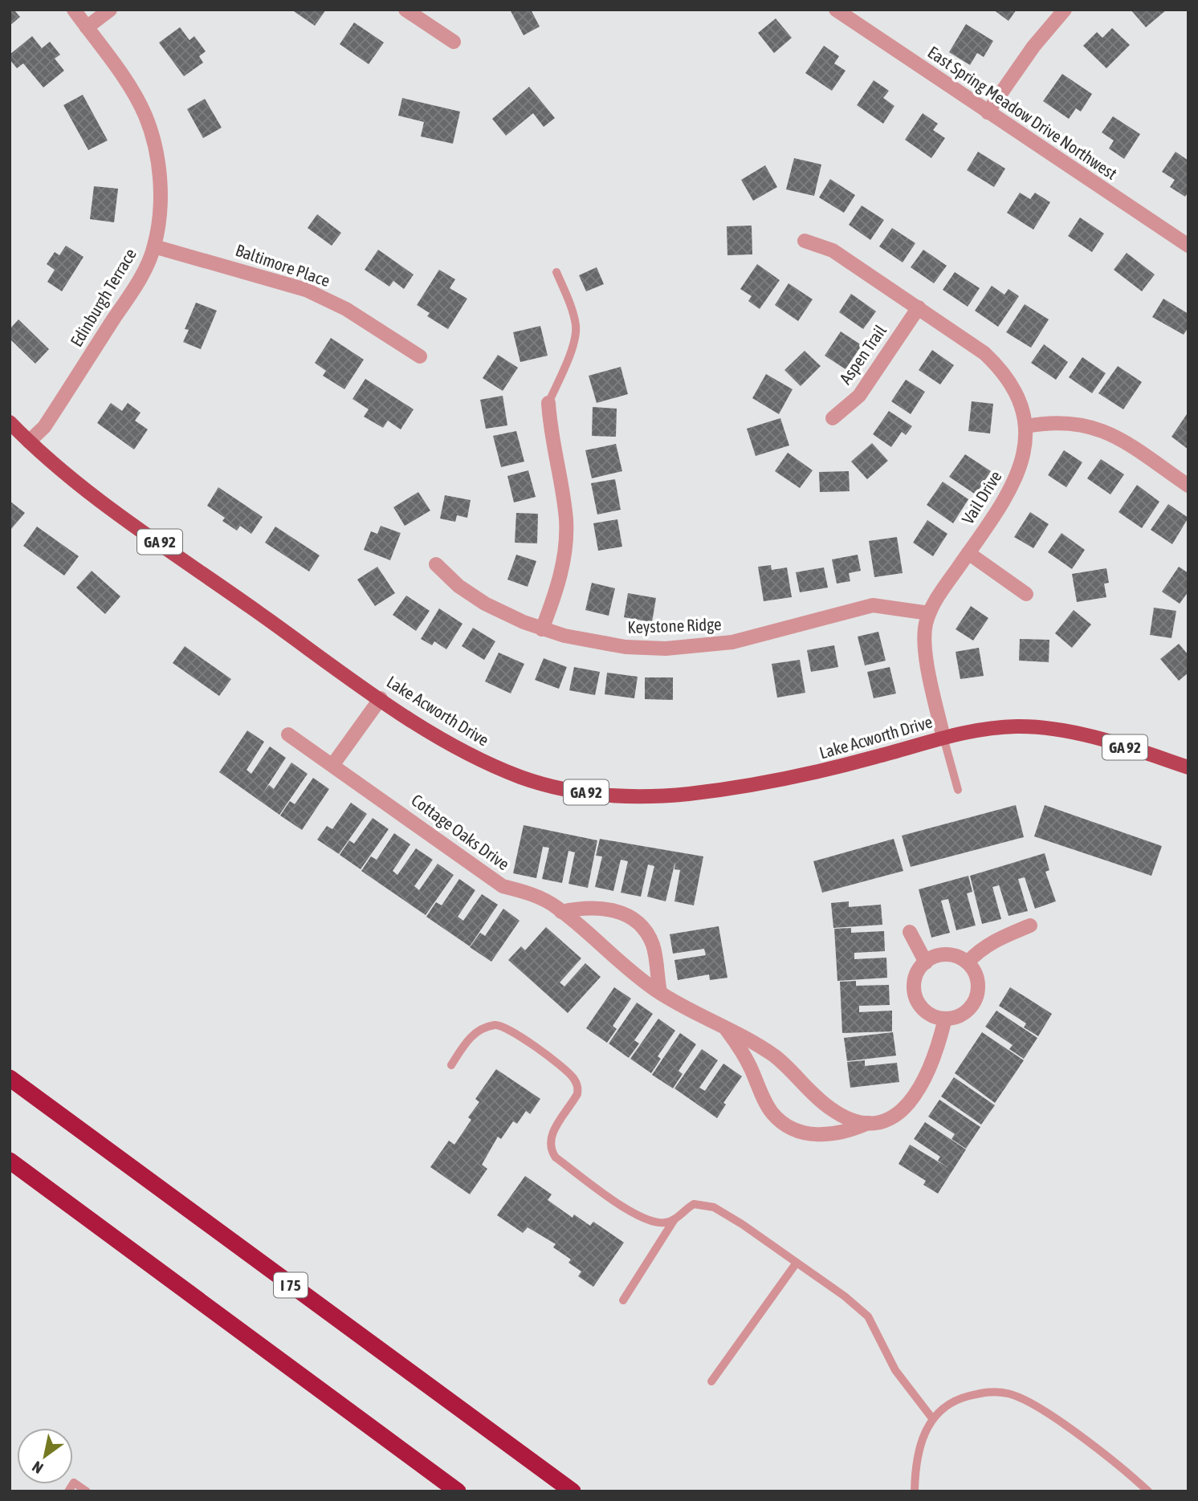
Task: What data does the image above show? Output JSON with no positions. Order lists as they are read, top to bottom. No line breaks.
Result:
{"streets":{"highway":["I 75"],"main road":["GA 92","Lake Acworth Drive"],"street":["East Spring Meadow Drive Northwest","Baltimore Place","Edinburgh Terrace","Aspen Trail","Vail Drive","Keystone Ridge","Cottage Oaks Drive"]},"crossings":[["Baltimore Place","Edinburgh Terrace"],["Edinburgh Terrace","Lake Acworth Drive"],["Aspen Trail","Vail Drive"],["Vail Drive","Keystone Ridge"],["Vail Drive","Lake Acworth Drive"]],"north":"bottom left"}
